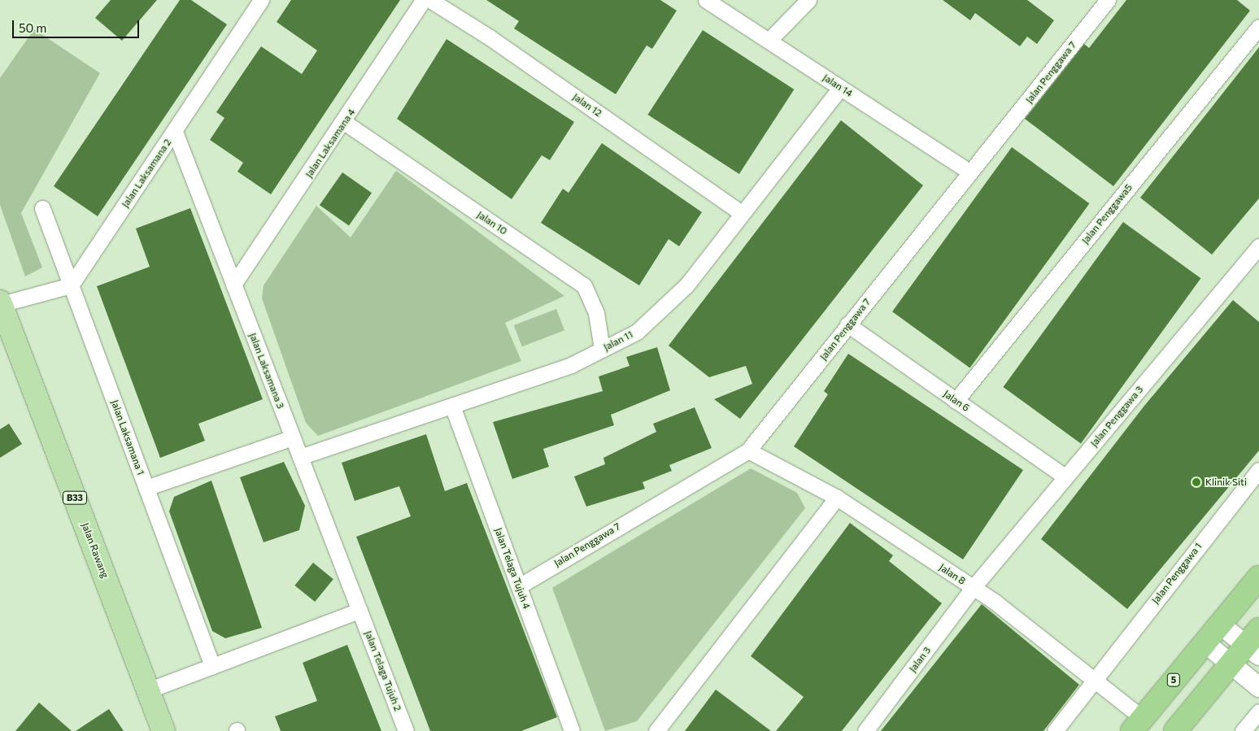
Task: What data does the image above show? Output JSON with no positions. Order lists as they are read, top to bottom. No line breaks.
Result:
{"streets":{"highway":["5"],"main road":["B33","Jalan Rawang"],"street":["Jalan Penggawa 7","Jalan 14","Jalan 12","Jalan Laksamana 4","Jalan Laksamana 2","Jalan Penggawa5","Jalan 10","Jalan 11","Jalan Laksamana 3","Jalan 6","Jalan Penggawa 3","Jalan Laksamana 1","Jalan Telaga Tujuh 4","Jalan Penggawa 1","Jalan 8","Jalan 3","Jalan Telaga Tujuh 2"]},"crossings":[["Jalan Penggawa 7","Jalan 14"],["Jalan Penggawa 7","Jalan 6"],["Jalan Penggawa 7","Jalan Telaga Tujuh 4"],["Jalan Penggawa 7","Jalan 8"],["Jalan 14","Jalan 11"],["Jalan 12","Jalan 11"],["Jalan Laksamana 4","Jalan 10"],["Jalan Laksamana 4","Jalan Laksamana 3"],["Jalan Laksamana 2","Jalan Laksamana 3"],["Jalan Laksamana 2","Jalan Laksamana 1"],["Jalan Penggawa5","Jalan 6"],["Jalan 10","Jalan 11"],["Jalan 11","Jalan Laksamana 3"],["Jalan 11","Jalan Telaga Tujuh 4"],["Jalan Laksamana 3","Jalan Telaga Tujuh 2"],["Jalan 6","Jalan Penggawa 3"],["Jalan Penggawa 3","Jalan 8"],["Jalan Penggawa 3","Jalan 3"],["Jalan Penggawa 1","Jalan 8"],["Jalan 8","Jalan 3"],["Jalan 8","5"]],"places":["Klinik Siti"],"scale_bar":"50 m"}
